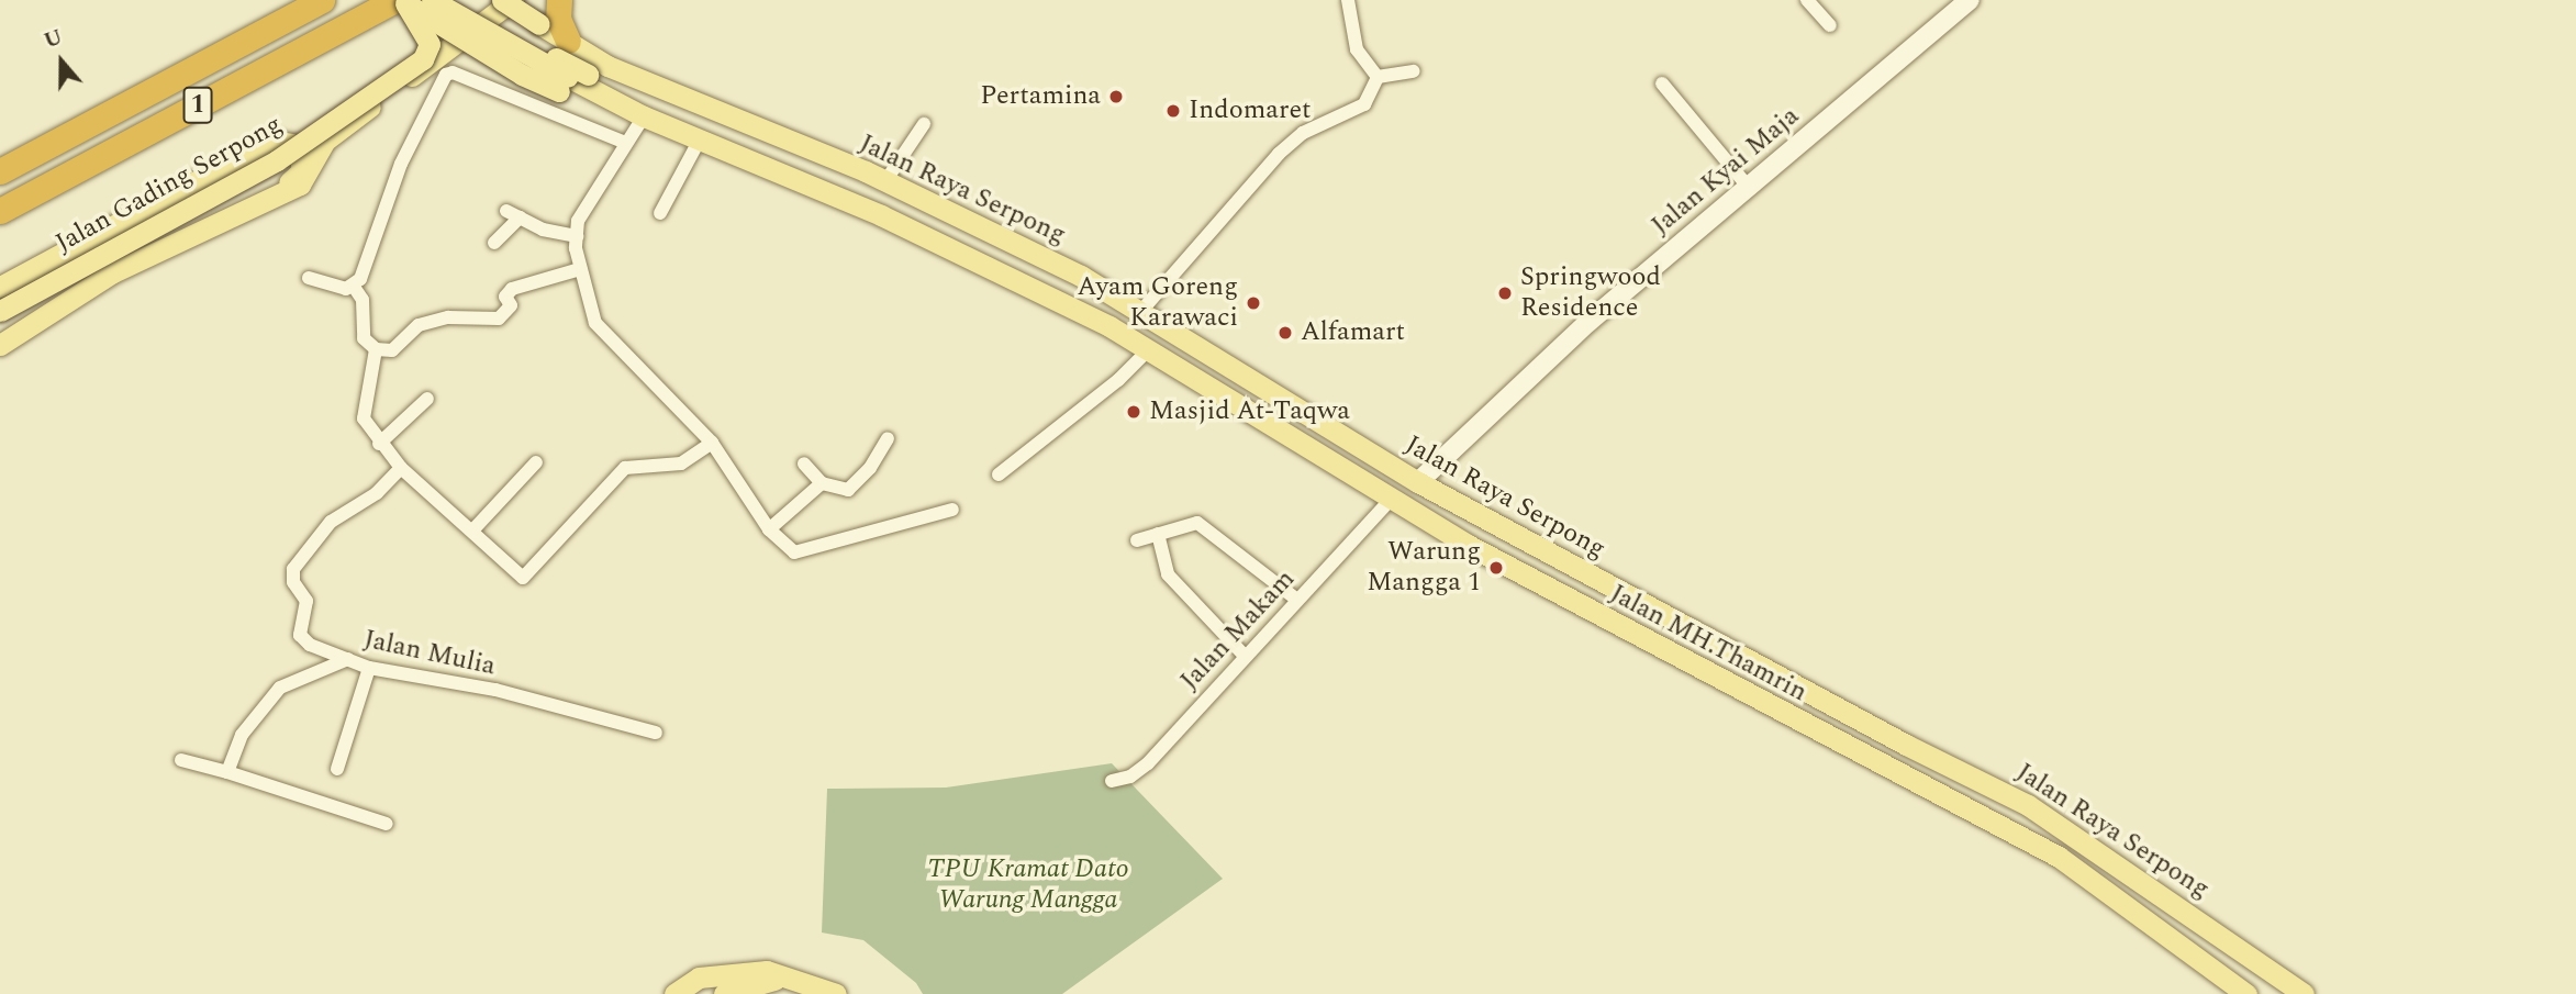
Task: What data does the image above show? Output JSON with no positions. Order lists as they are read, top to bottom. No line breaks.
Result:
{"streets":{"highway":["1"],"main road":["Jalan Kyai Maja","Jalan Gading Serpong","Jalan Raya Serpong","Jalan MH.Thamrin"],"street":["Jalan Makam","Jalan Mulia"]},"crossings":[["1","Jalan Gading Serpong"],["Jalan Kyai Maja","Jalan Raya Serpong"],["Jalan Makam","Jalan MH.Thamrin"]],"parks":["TPU Kramat Dato Warung Mangga"],"places":["Pertamina","Indomaret","Springwood Residence","Ayam Goreng Karawaci","Alfamart","Masjid At-Taqwa","Warung Mangga 1"],"north":"top"}
